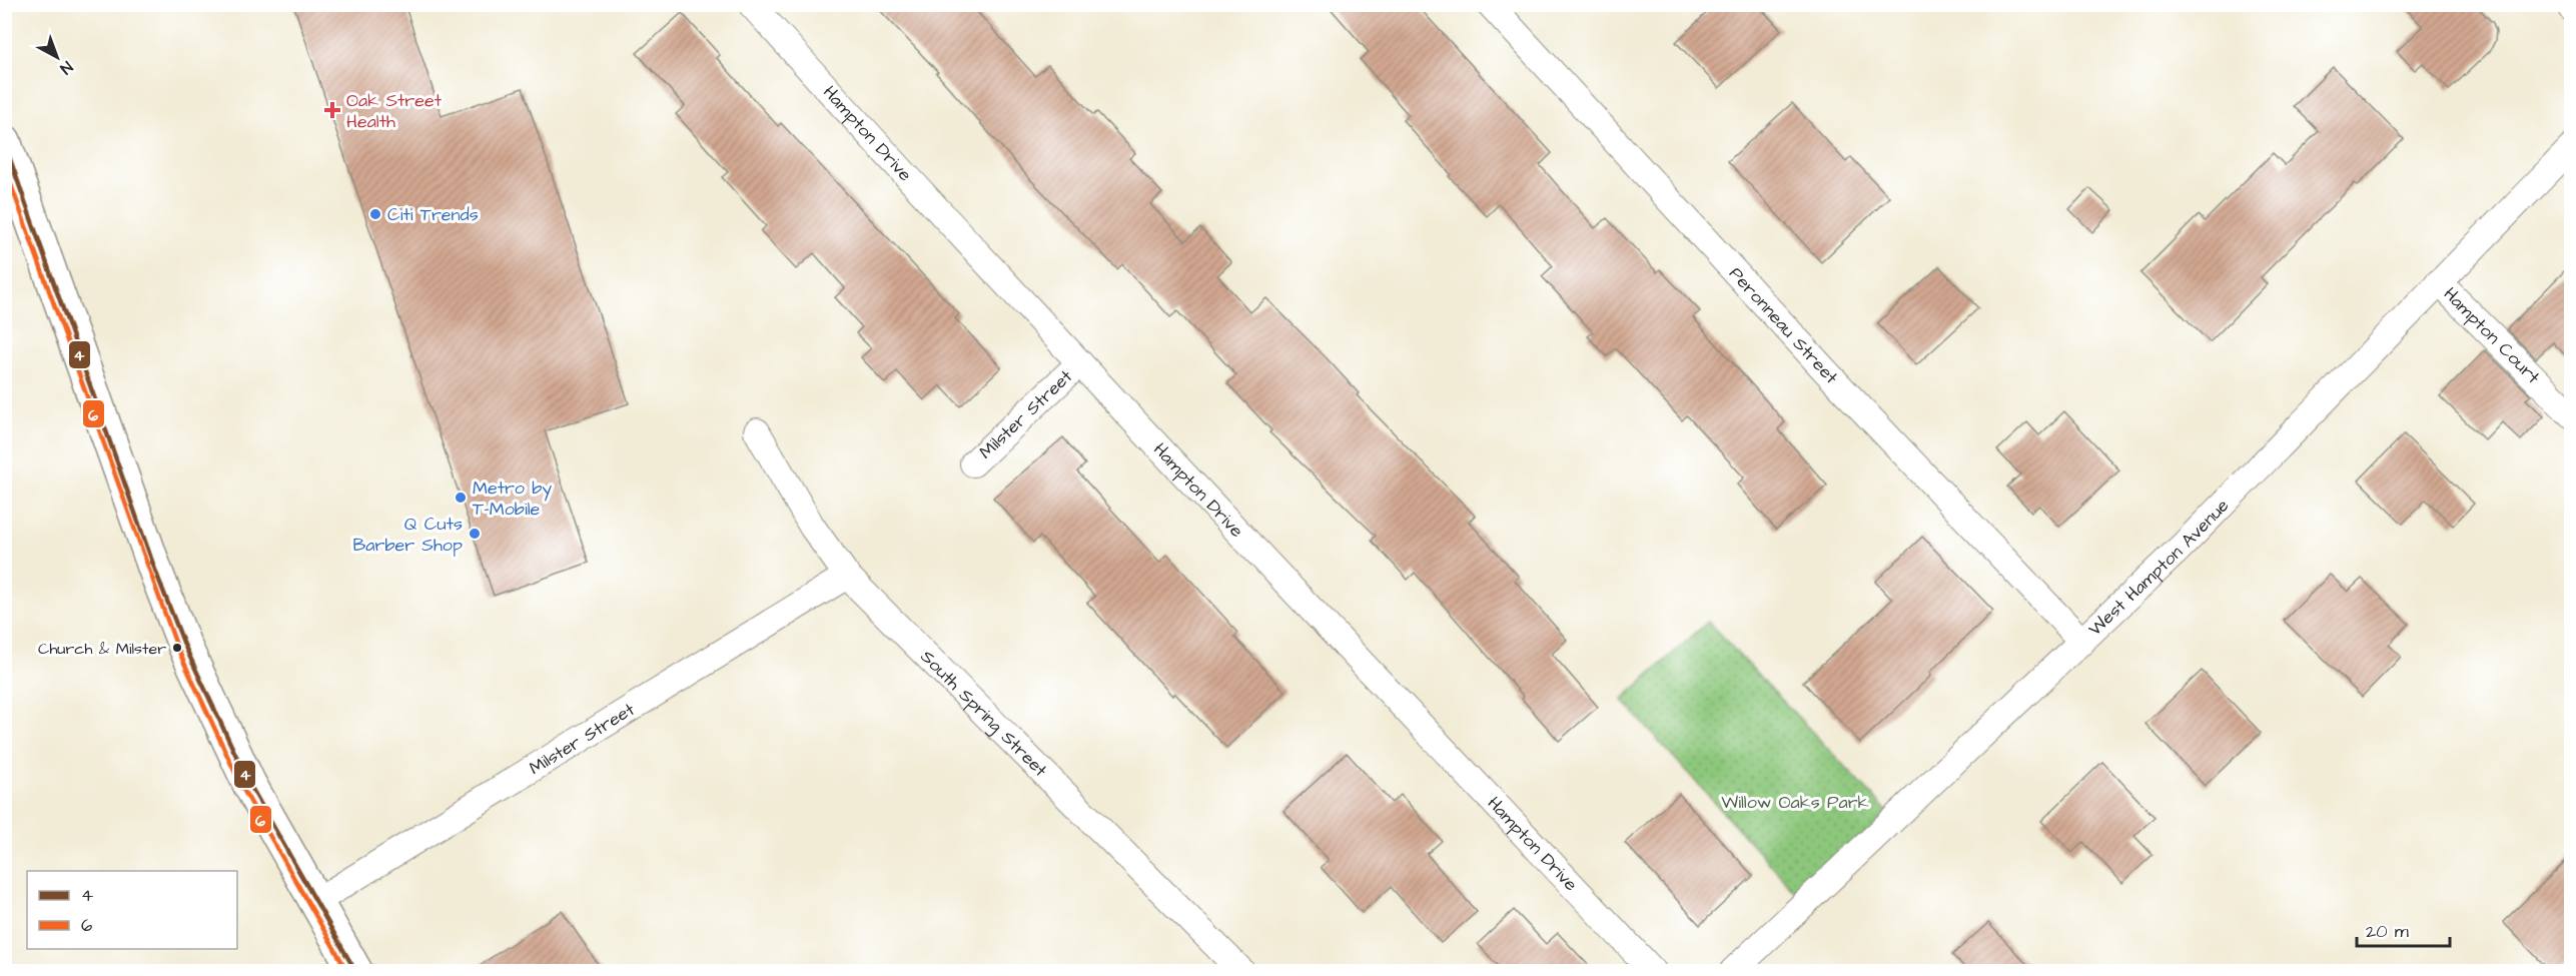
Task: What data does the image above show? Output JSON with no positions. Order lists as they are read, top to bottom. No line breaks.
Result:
{"streets":{"street":["Hampton Drive","Peronneau Street","Hampton Court","Milster Street","West Hampton Avenue","South Spring Street"]},"crossings":[["Hampton Drive","Milster Street"],["Peronneau Street","West Hampton Avenue"],["Hampton Court","West Hampton Avenue"],["Milster Street","South Spring Street"]],"parks":["Willow Oaks Park"],"places":{"health":["Oak Street Health"],"other":["Citi Trends","Metro by T-Mobile","Q Cuts Barber Shop","Church & Milster"]},"lines":["transit line 4","transit line 6"],"legend":["4","6"],"scale_bar":"20 m","north":"bottom right"}
